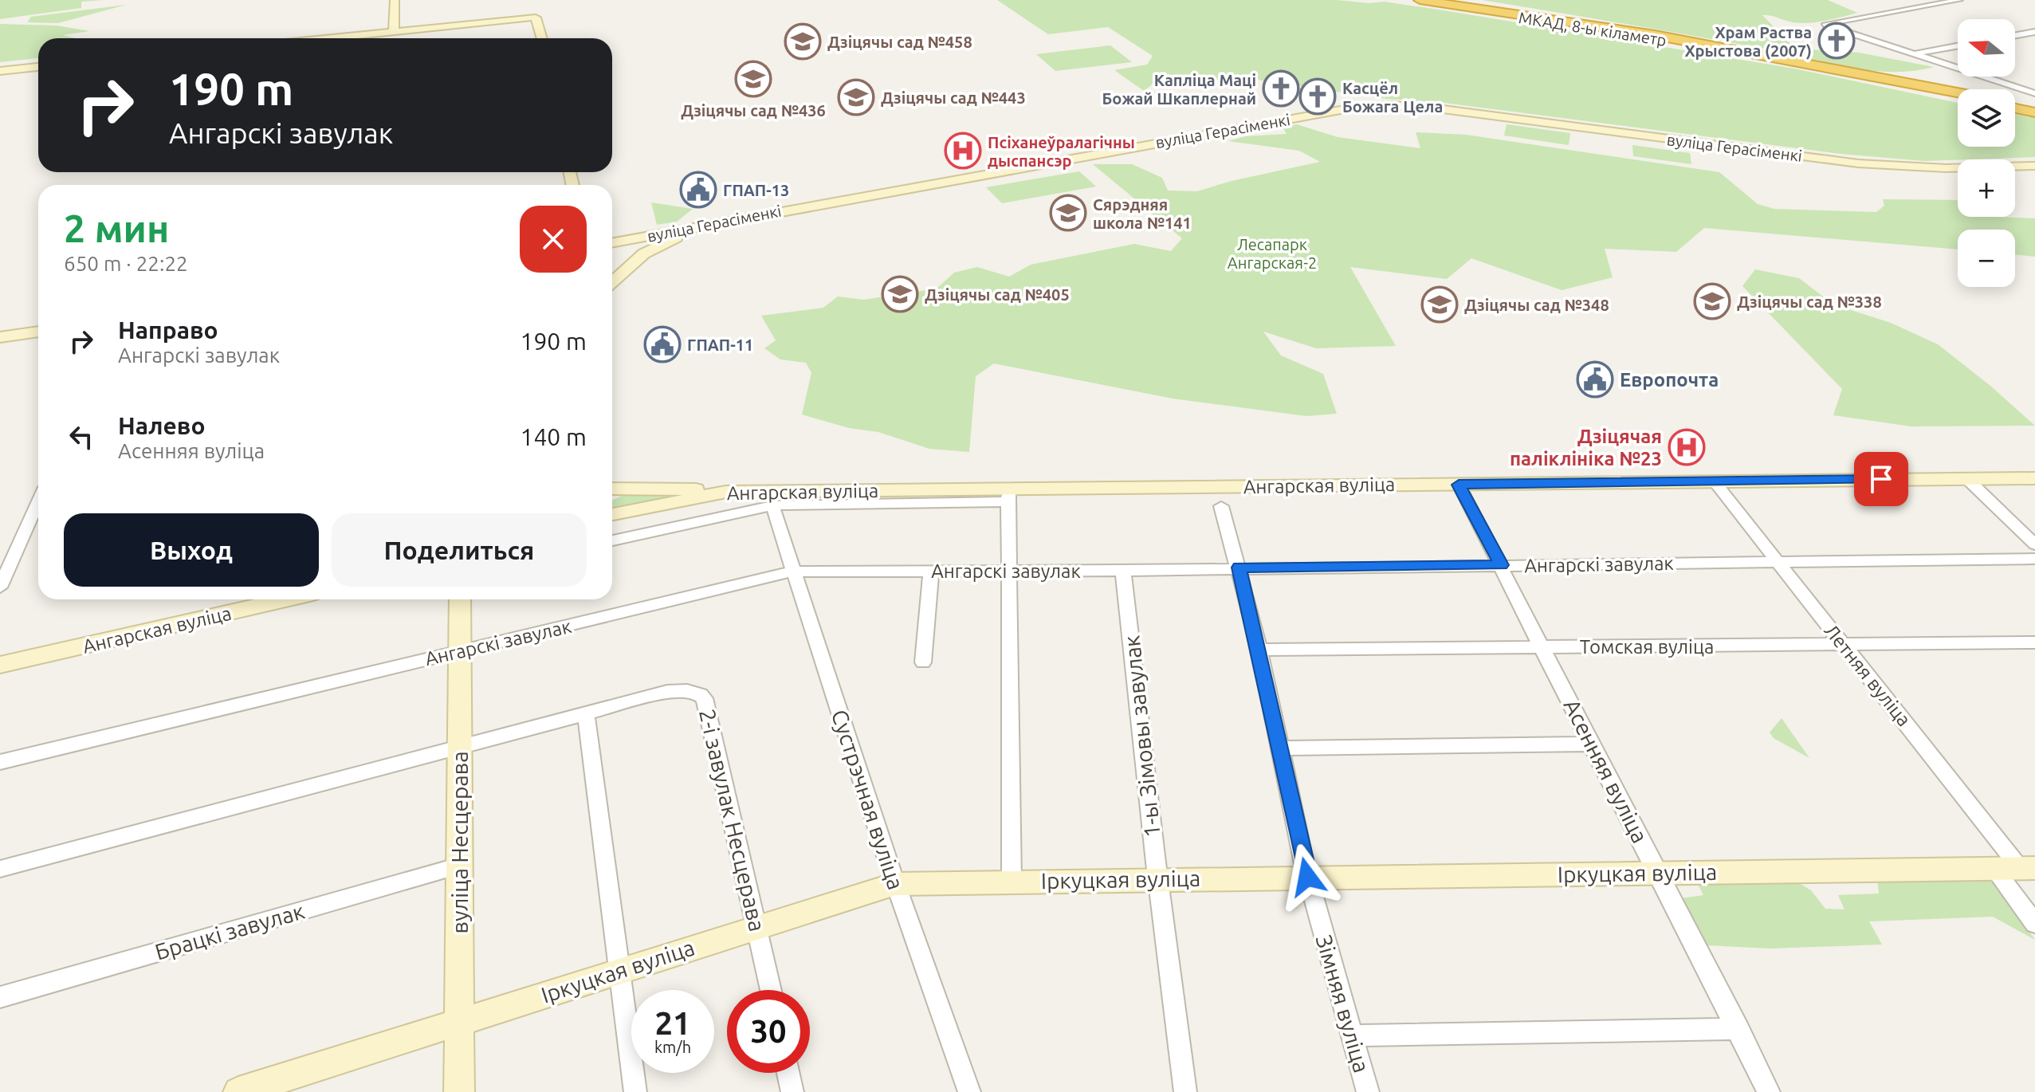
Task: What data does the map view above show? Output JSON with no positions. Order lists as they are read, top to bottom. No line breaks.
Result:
{"streets":{"highway":["МКАД, 8-ы кіламетр"],"street":["вуліца Герасіменкі","Ангарская вуліца","Ангарскі завулак","Томская вуліца","Летняя вуліца","1-ы Зімовы завулак","Асенняя вуліца","Сустрэчная вуліца","2-і завулак Несцерава","вуліца Несцерава","Іркуцкая вуліца","Брацкі завулак","Зімняя вуліца"]},"crossings":[["Ангарская вуліца","Летняя вуліца"],["Ангарская вуліца","Асенняя вуліца"],["Ангарскі завулак","Летняя вуліца"],["Ангарскі завулак","1-ы Зімовы завулак"],["Ангарскі завулак","Асенняя вуліца"],["Ангарскі завулак","Сустрэчная вуліца"],["Ангарскі завулак","вуліца Несцерава"],["Ангарскі завулак","Зімняя вуліца"],["Томская вуліца","Летняя вуліца"],["Томская вуліца","Асенняя вуліца"],["Томская вуліца","Зімняя вуліца"],["Летняя вуліца","Іркуцкая вуліца"],["1-ы Зімовы завулак","Іркуцкая вуліца"],["Асенняя вуліца","Іркуцкая вуліца"],["Сустрэчная вуліца","Іркуцкая вуліца"],["2-і завулак Несцерава","вуліца Несцерава"],["2-і завулак Несцерава","Іркуцкая вуліца"],["вуліца Несцерава","Іркуцкая вуліца"],["вуліца Несцерава","Брацкі завулак"],["Іркуцкая вуліца","Зімняя вуліца"]],"parks":["Лесапарк Ангарская-2"],"places":{"church":["Храм Раства Хрыстова (2007)","Капліца Маці Божай Шкаплернай","Касцёл Божага Цела"],"school or university":["Дзіцячы сад №458","Дзіцячы сад №436","Дзіцячы сад №443","Сярэдняя школа №141","Дзіцячы сад №405","Дзіцячы сад №338","Дзіцячы сад №348"],"hospital":["Псіханеўралагічны дыспансэр","Дзіцячая паліклініка №23"],"public building":["ГПАП-13","ГПАП-11","Европочта"]},"north":"left","page":{"map_buttons":["+","−"],"turn":["190 m","Ангарскі завулак"],"heading":["2 мин","650 m · 22:22"],"list":[{"name":"Направо","note":"Ангарскі завулак","value":"190 m"},{"name":"Налево","note":"Асенняя вуліца","value":"140 m"}],"buttons":["Выход","Поделиться"],"speed":"21 km/h","limit":"30"}}
